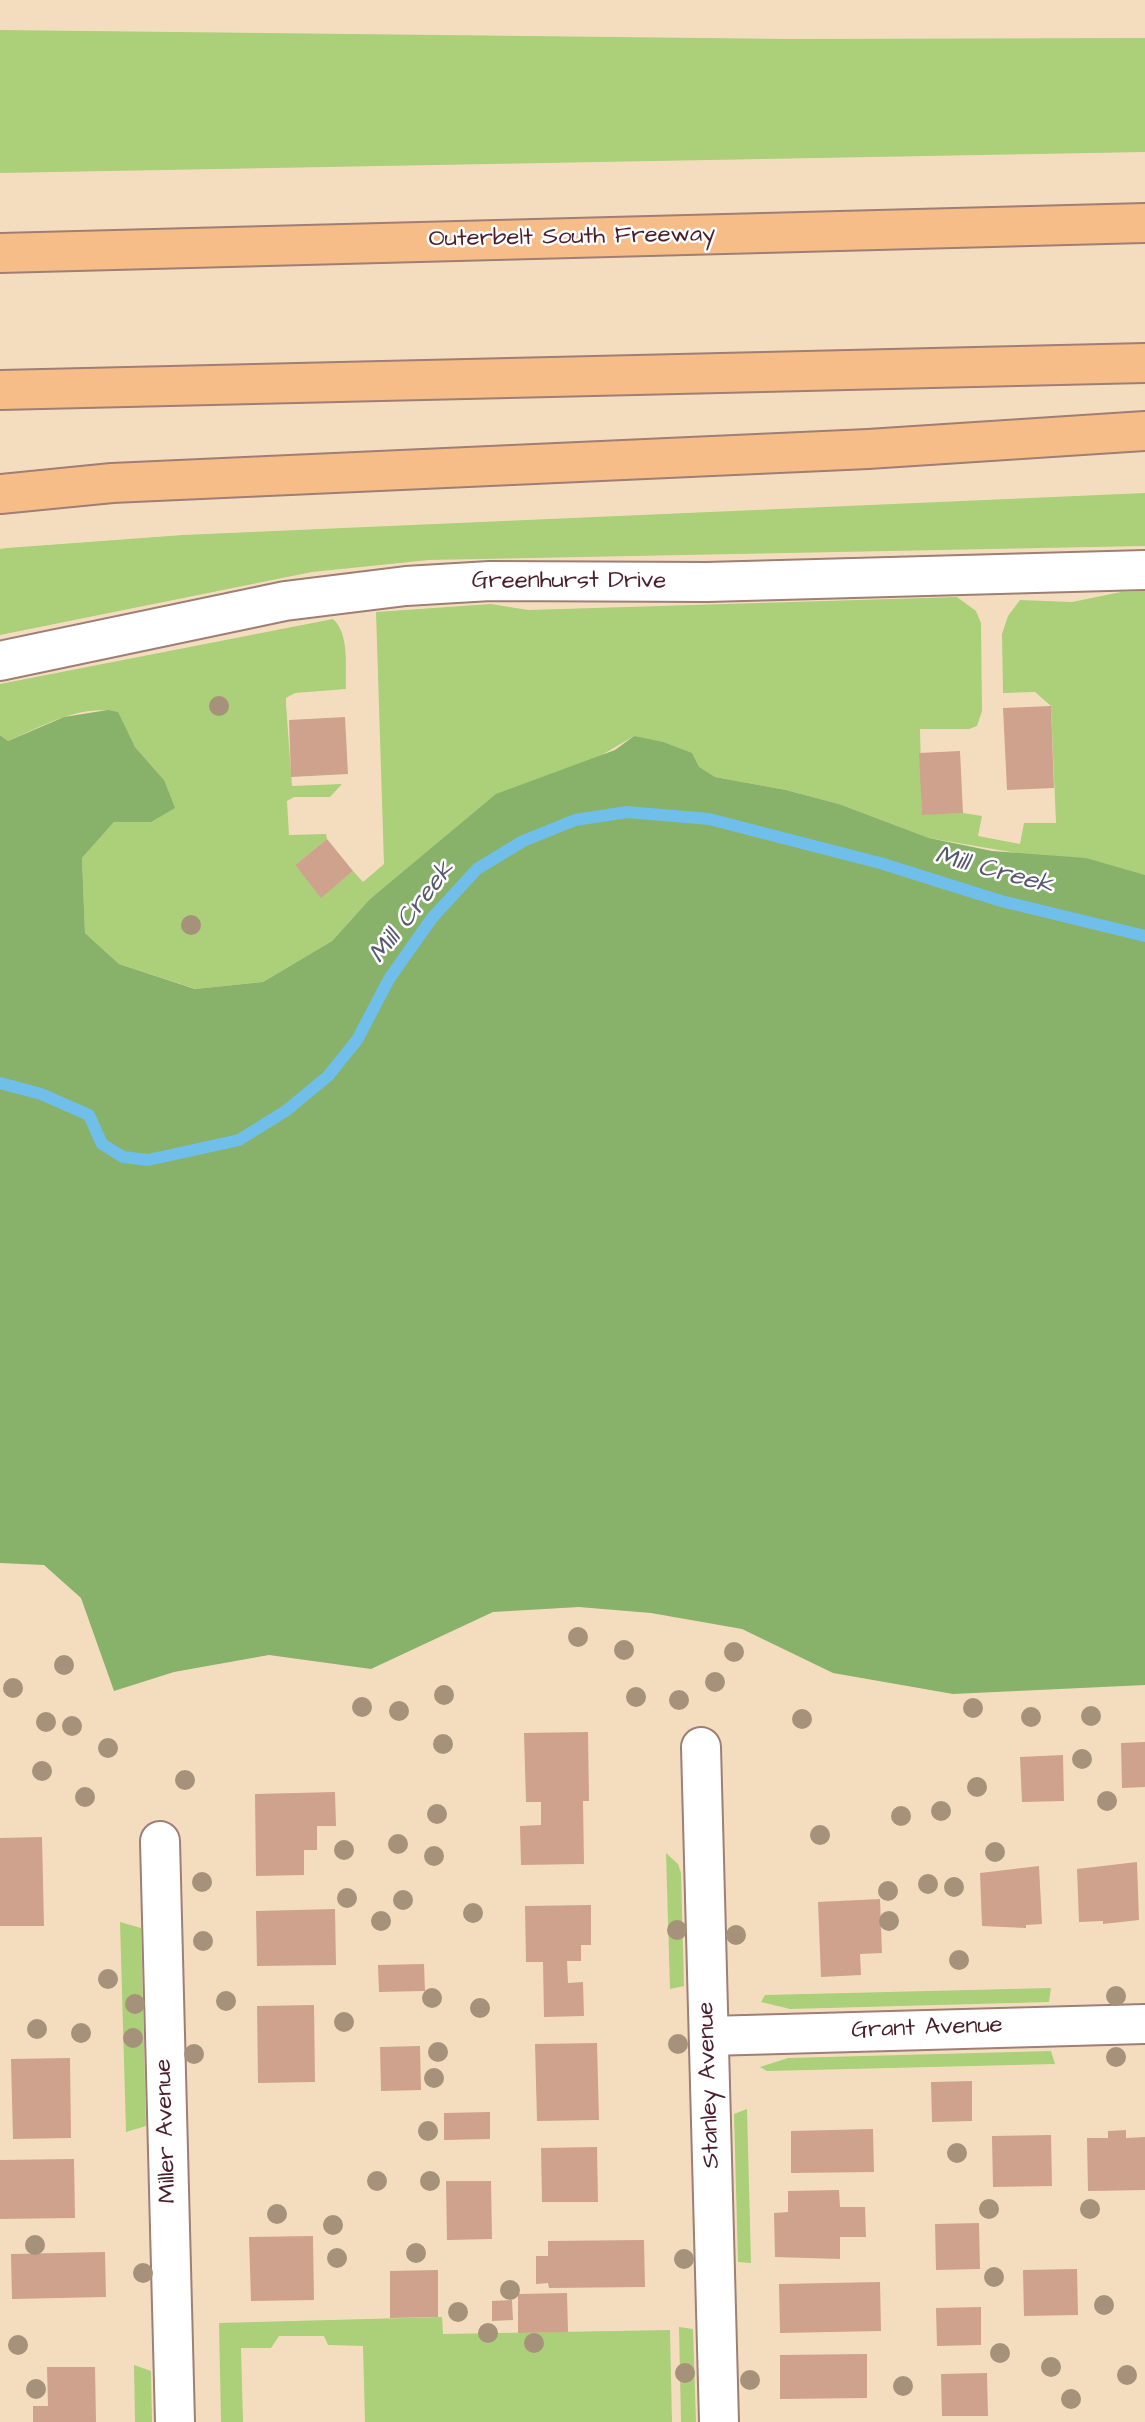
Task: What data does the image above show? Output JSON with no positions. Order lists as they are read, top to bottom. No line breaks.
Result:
{"streets":{"highway":["Outerbelt South Freeway"],"street":["Greenhurst Drive","Grant Avenue","Stanley Avenue","Miller Avenue"]},"crossings":[["Grant Avenue","Stanley Avenue"]],"water":["Mill Creek"]}
